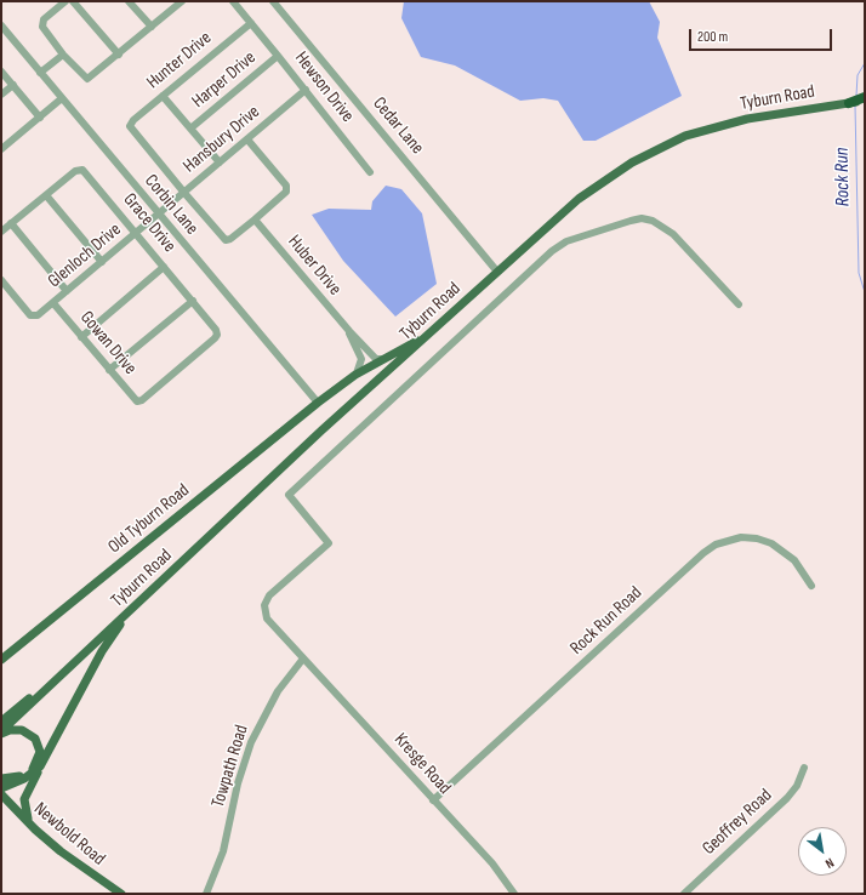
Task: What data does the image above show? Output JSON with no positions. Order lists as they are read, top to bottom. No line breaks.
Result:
{"streets":{"main road":["Tyburn Road","Old Tyburn Road","Newbold Road"],"street":["Hunter Drive","Harper Drive","Hewson Drive","Cedar Lane","Hansbury Drive","Corbin Lane","Grace Drive","Glenloch Drive","Huber Drive","Gowan Drive","Rock Run Road","Kresge Road","Towpath Road","Geoffrey Road"]},"crossings":[["Hunter Drive","Hewson Drive"],["Hunter Drive","Hansbury Drive"],["Harper Drive","Hewson Drive"],["Hewson Drive","Hansbury Drive"],["Tyburn Road","Cedar Lane"],["Tyburn Road","Old Tyburn Road"],["Hansbury Drive","Corbin Lane"],["Hansbury Drive","Glenloch Drive"],["Corbin Lane","Glenloch Drive"],["Corbin Lane","Old Tyburn Road"],["Grace Drive","Glenloch Drive"],["Grace Drive","Gowan Drive"],["Glenloch Drive","Gowan Drive"],["Huber Drive","Old Tyburn Road"],["Rock Run Road","Kresge Road"],["Kresge Road","Towpath Road"]],"water":["Rock Run"],"scale_bar":"200 m","north":"bottom right"}
